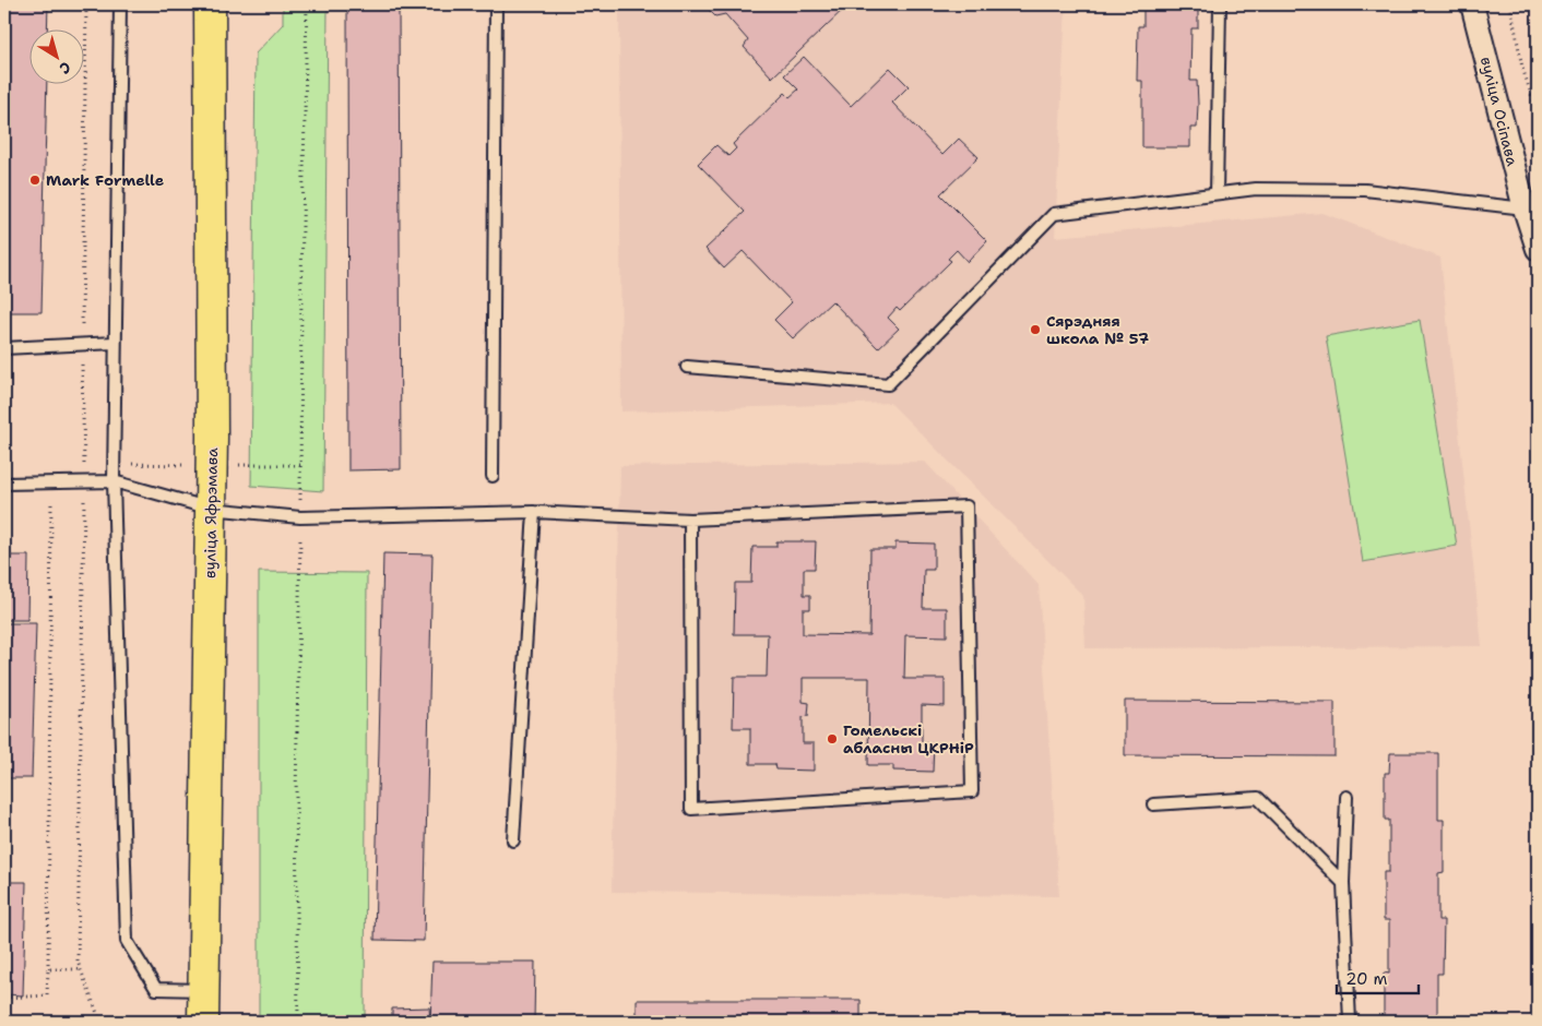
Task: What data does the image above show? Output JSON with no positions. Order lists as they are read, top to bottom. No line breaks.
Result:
{"streets":{"main road":["вуліца Яфрэмава"],"street":["вуліца Осіпава"]},"places":["Mark Formelle","Сярэдняя школа № 57","Гомельскі абласны ЦКРНіР"],"scale_bar":"20 m","north":"bottom right"}
